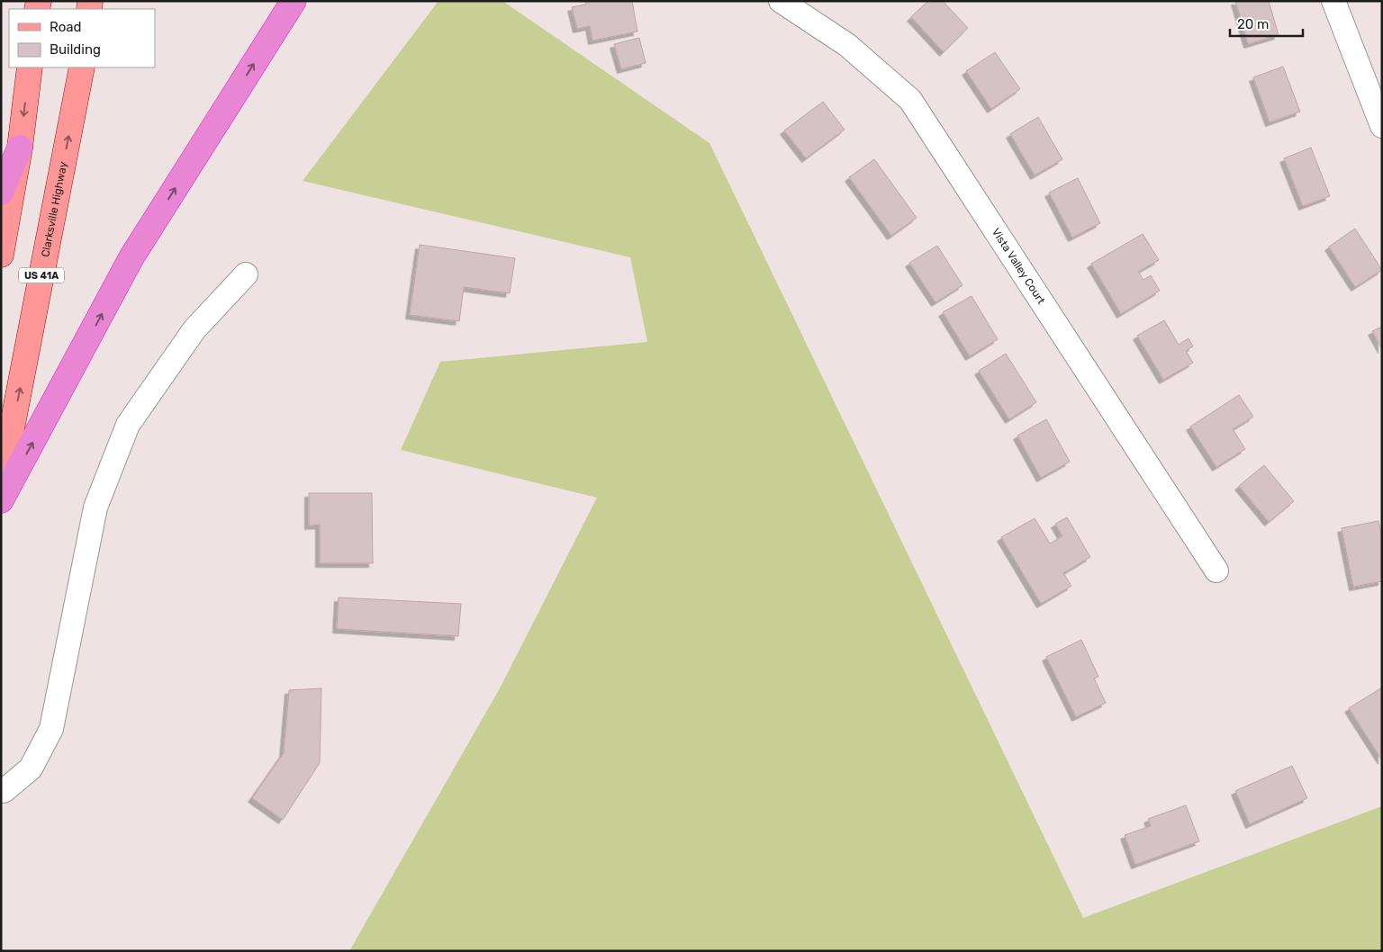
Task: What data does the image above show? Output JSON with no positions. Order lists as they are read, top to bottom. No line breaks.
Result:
{"streets":{"main road":["Clarksville Highway","US 41A"],"street":["Vista Valley Court"]},"legend":["Road","Building"],"scale_bar":"20 m"}
